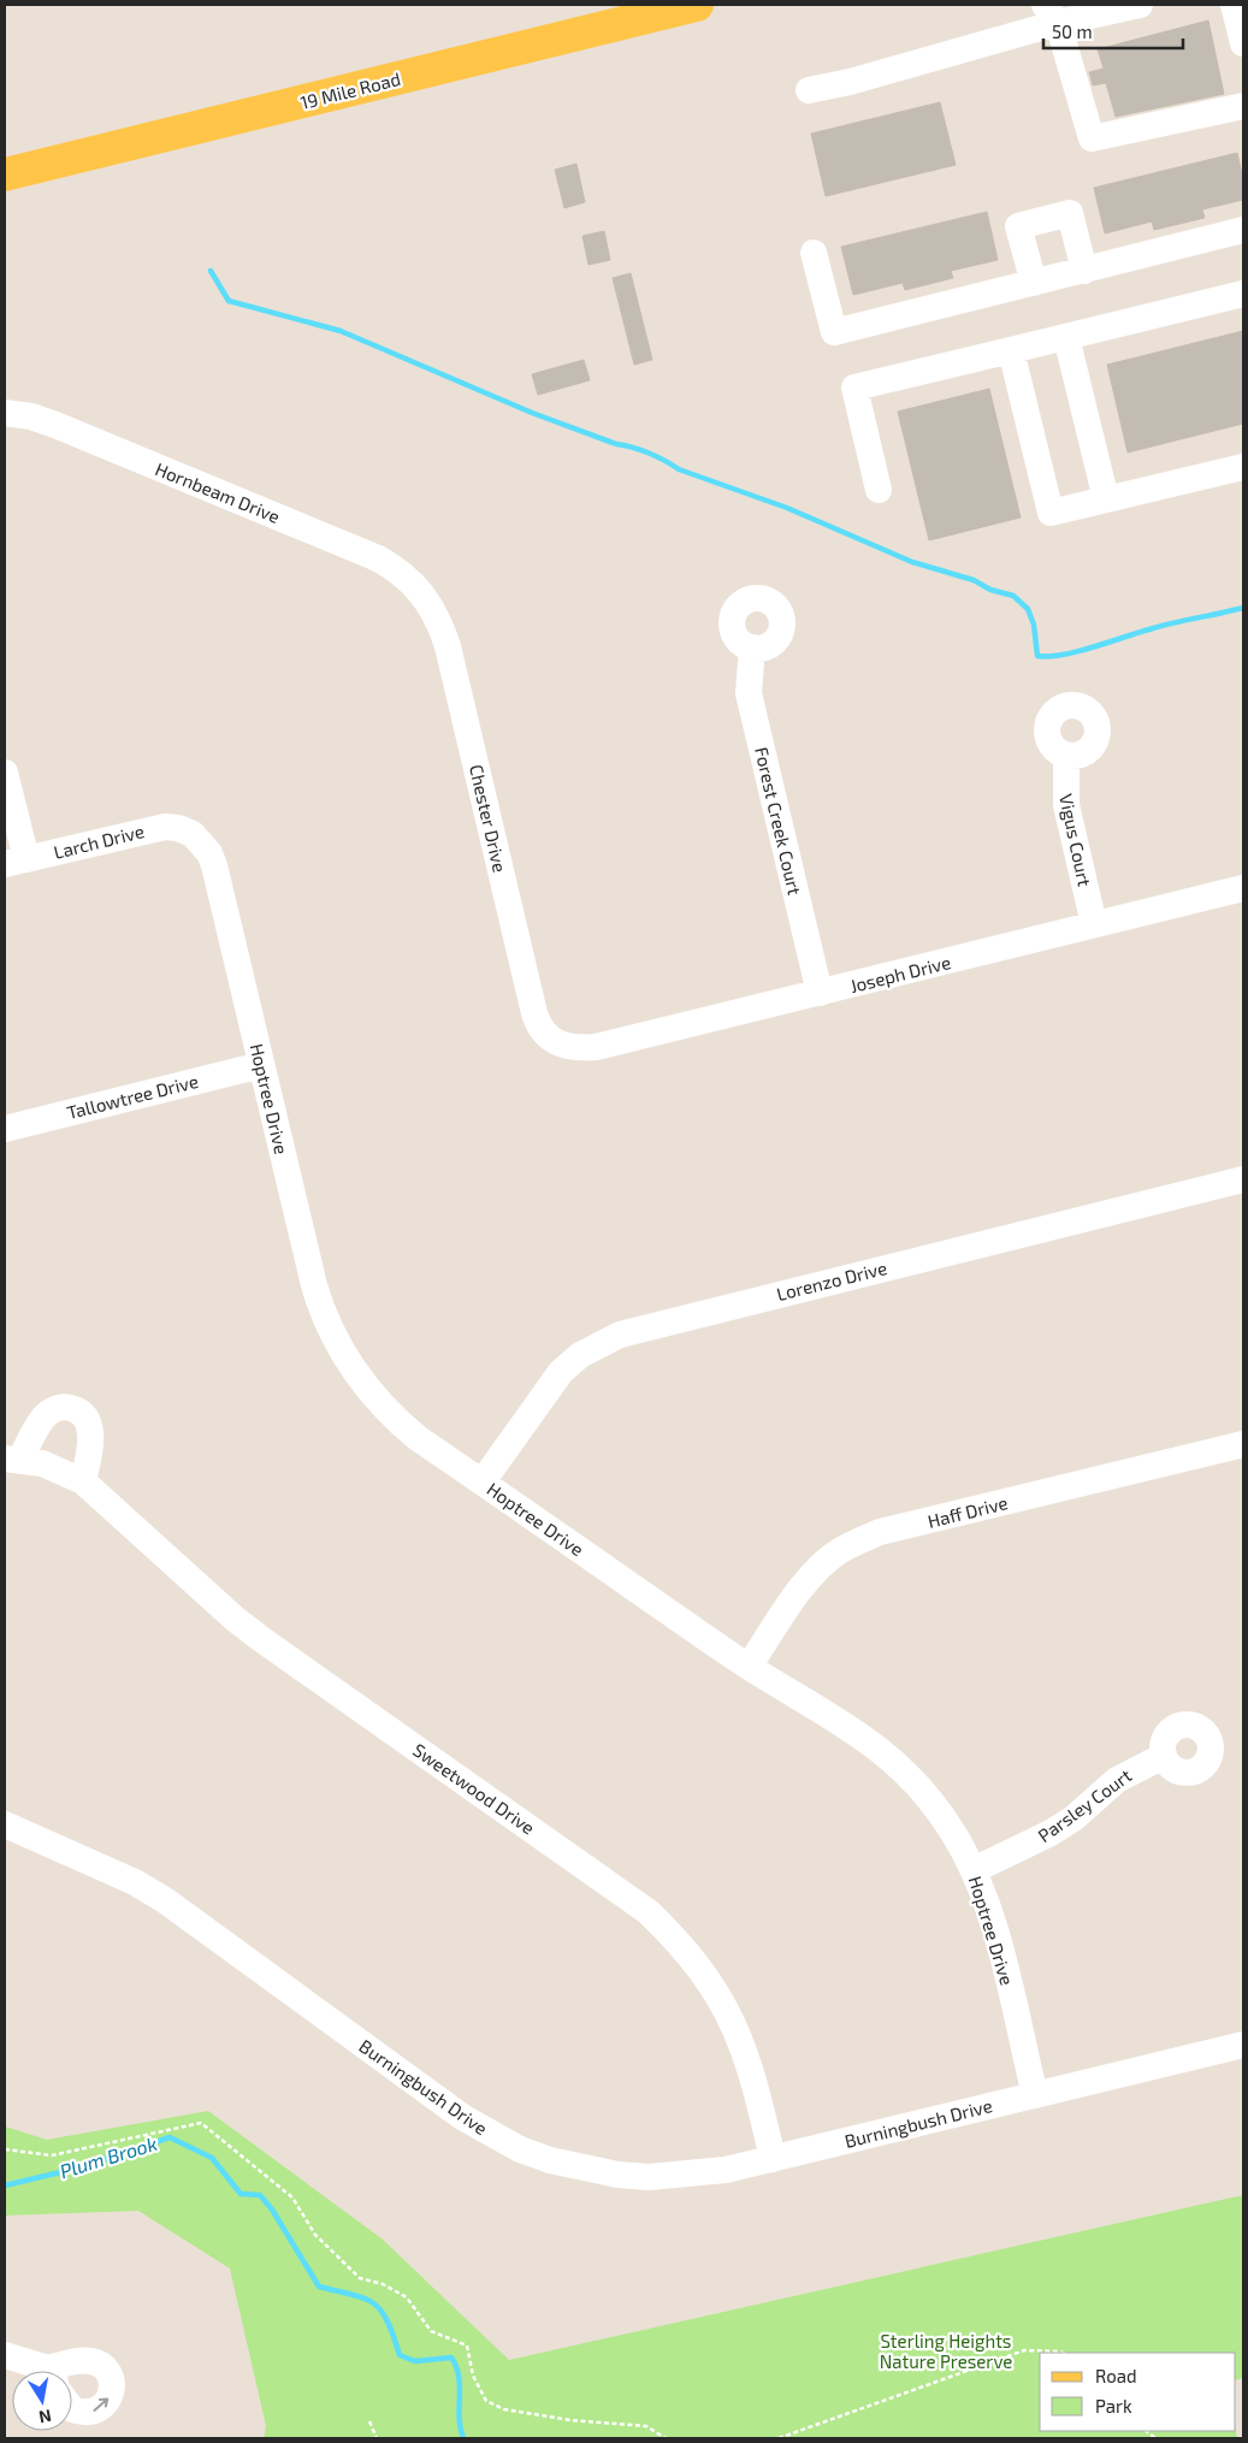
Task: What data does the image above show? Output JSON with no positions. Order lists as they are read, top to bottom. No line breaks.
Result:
{"streets":{"main road":["19 Mile Road"],"street":["Hornbeam Drive","Chester Drive","Forest Creek Court","Vigus Court","Larch Drive","Joseph Drive","Tallowtree Drive","Hoptree Drive","Lorenzo Drive","Haff Drive","Sweetwood Drive","Parsley Court","Burningbush Drive"]},"crossings":[["Hornbeam Drive","Chester Drive"],["Chester Drive","Joseph Drive"],["Forest Creek Court","Joseph Drive"],["Vigus Court","Joseph Drive"],["Larch Drive","Hoptree Drive"],["Tallowtree Drive","Hoptree Drive"],["Hoptree Drive","Lorenzo Drive"],["Hoptree Drive","Haff Drive"],["Hoptree Drive","Parsley Court"],["Hoptree Drive","Burningbush Drive"],["Sweetwood Drive","Burningbush Drive"]],"water":["Plum Brook"],"parks":["Sterling Heights Nature Preserve"],"legend":["Road","Park"],"scale_bar":"50 m","north":"bottom"}
